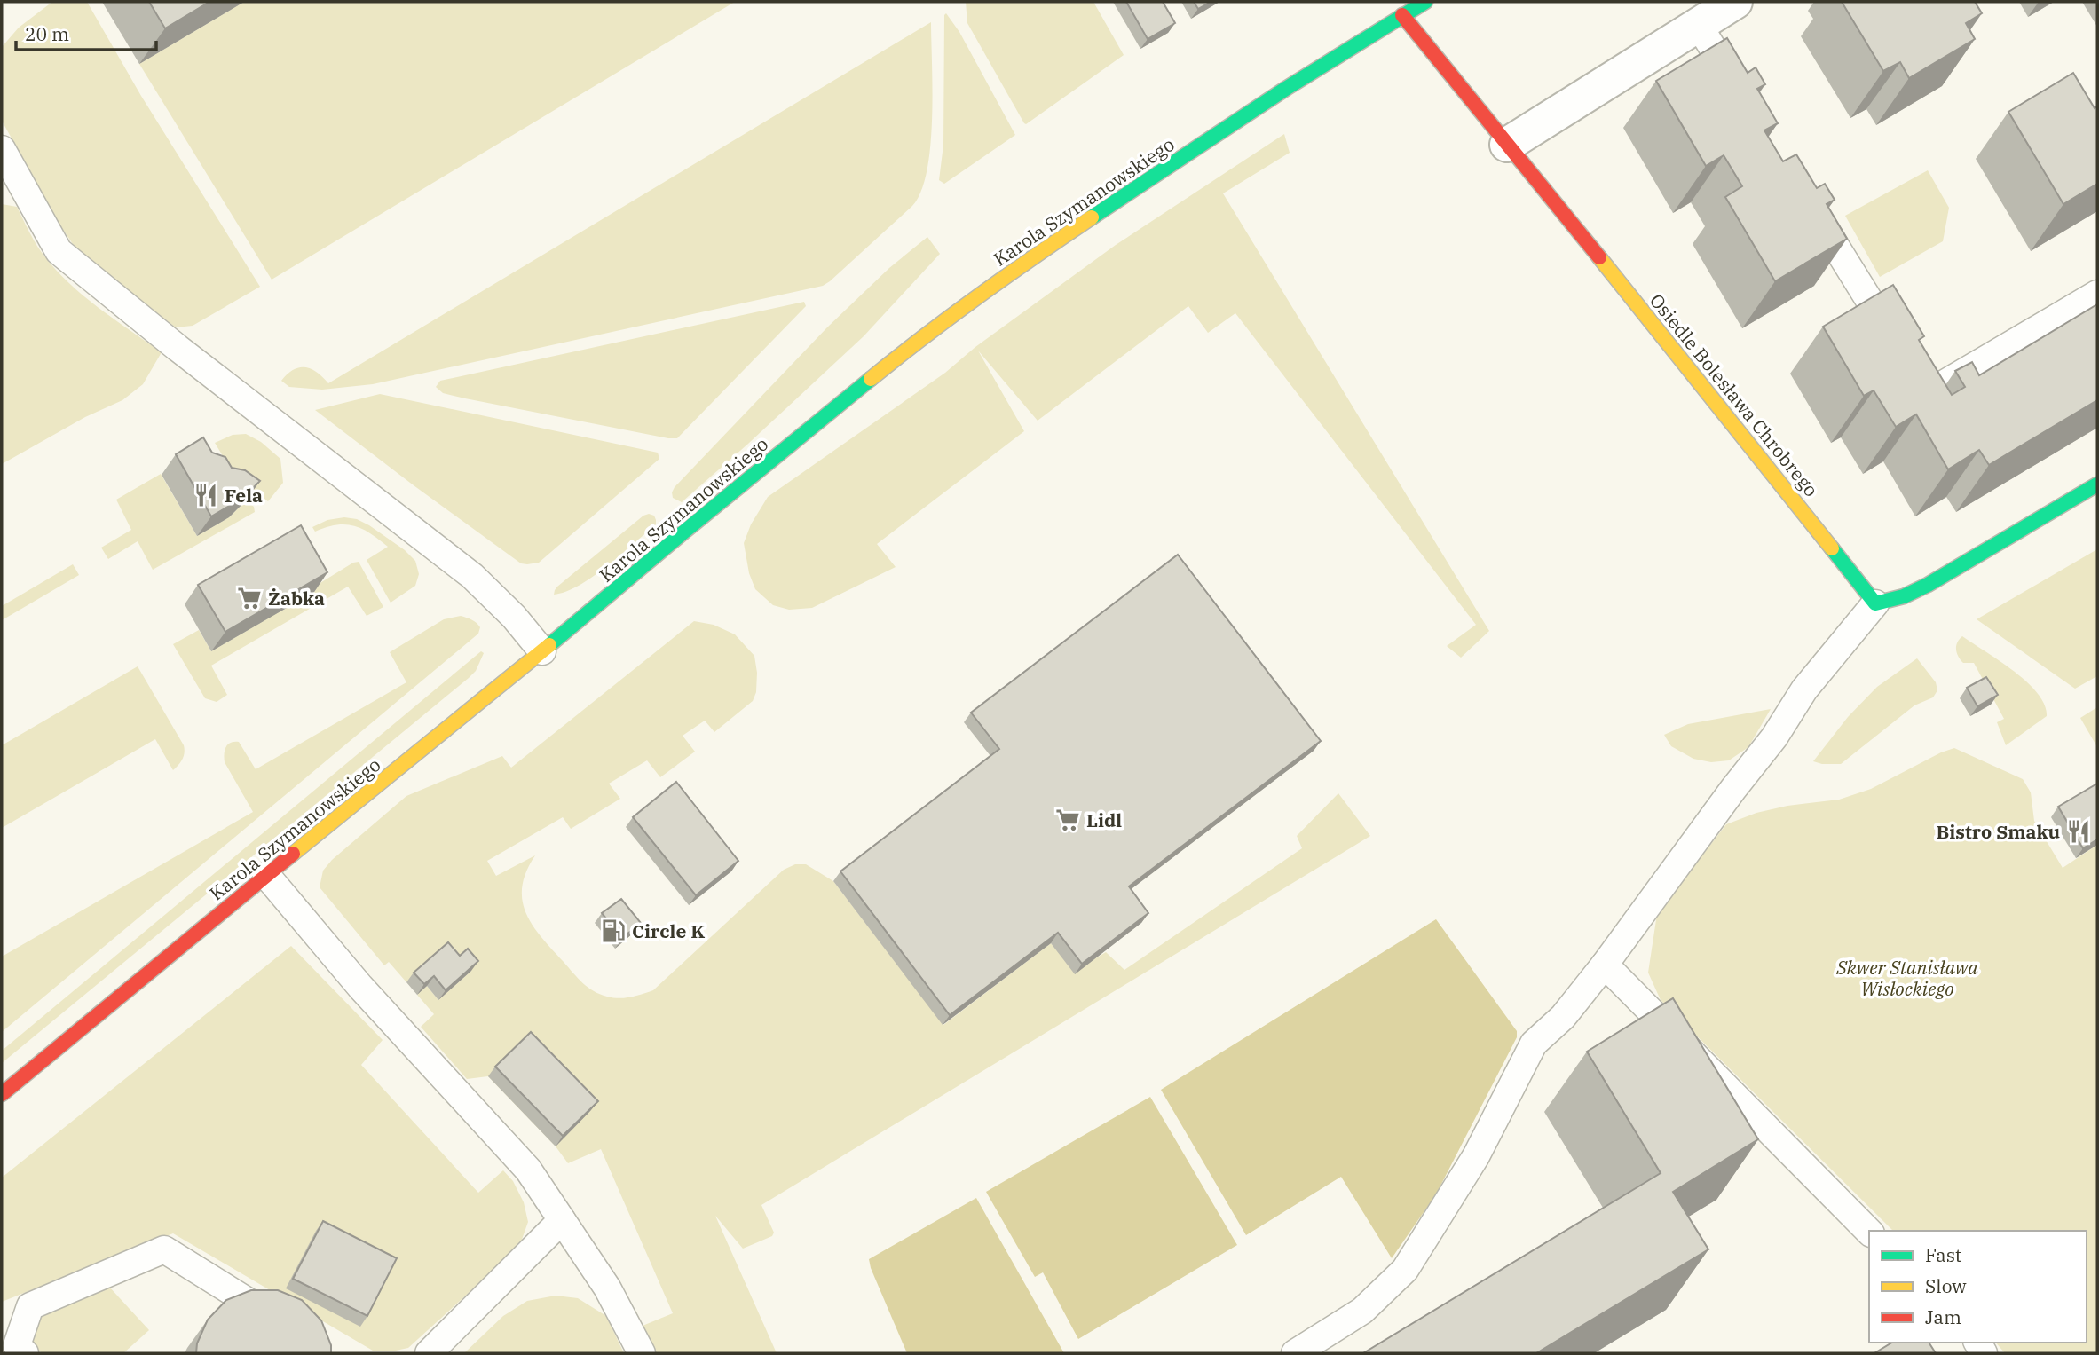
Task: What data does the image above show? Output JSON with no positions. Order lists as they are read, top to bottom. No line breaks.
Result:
{"streets":{"street":["Karola Szymanowskiego","Osiedle Bolesława Chrobrego"]},"crossings":[["Karola Szymanowskiego","Osiedle Bolesława Chrobrego"]],"parks":["Skwer Stanisława Wisłockiego"],"places":{"restaurant":["Fela","Bistro Smaku"],"supermarket":["Żabka","Lidl"],"fuel station":["Circle K"]},"legend":["Fast","Slow","Jam"],"scale_bar":"20 m"}
